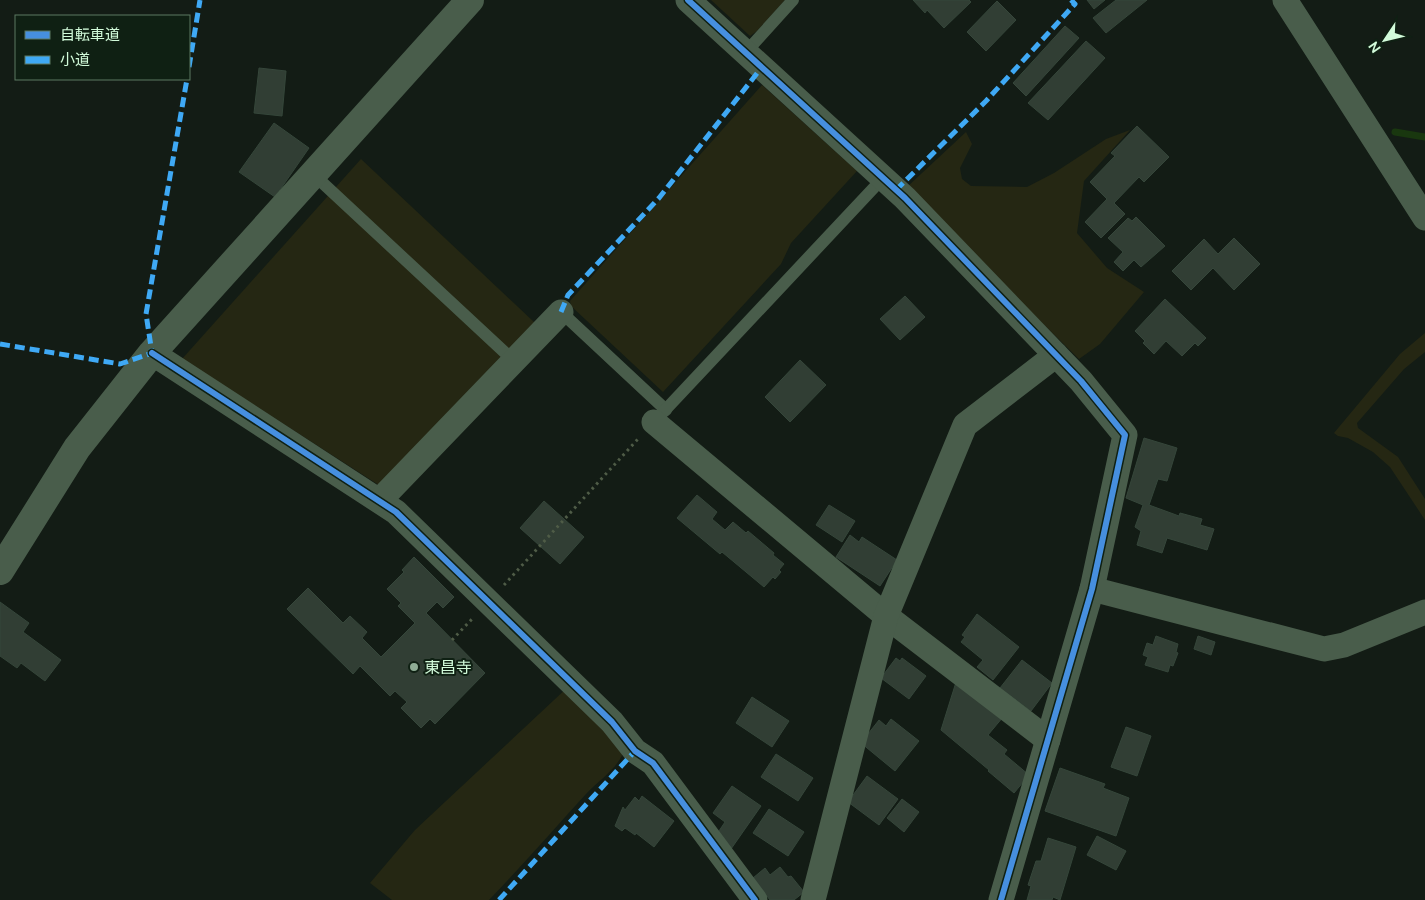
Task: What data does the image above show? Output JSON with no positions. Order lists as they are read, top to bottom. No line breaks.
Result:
{"places":["東昌寺"],"legend":["自転車道","小道"],"north":"bottom left"}
